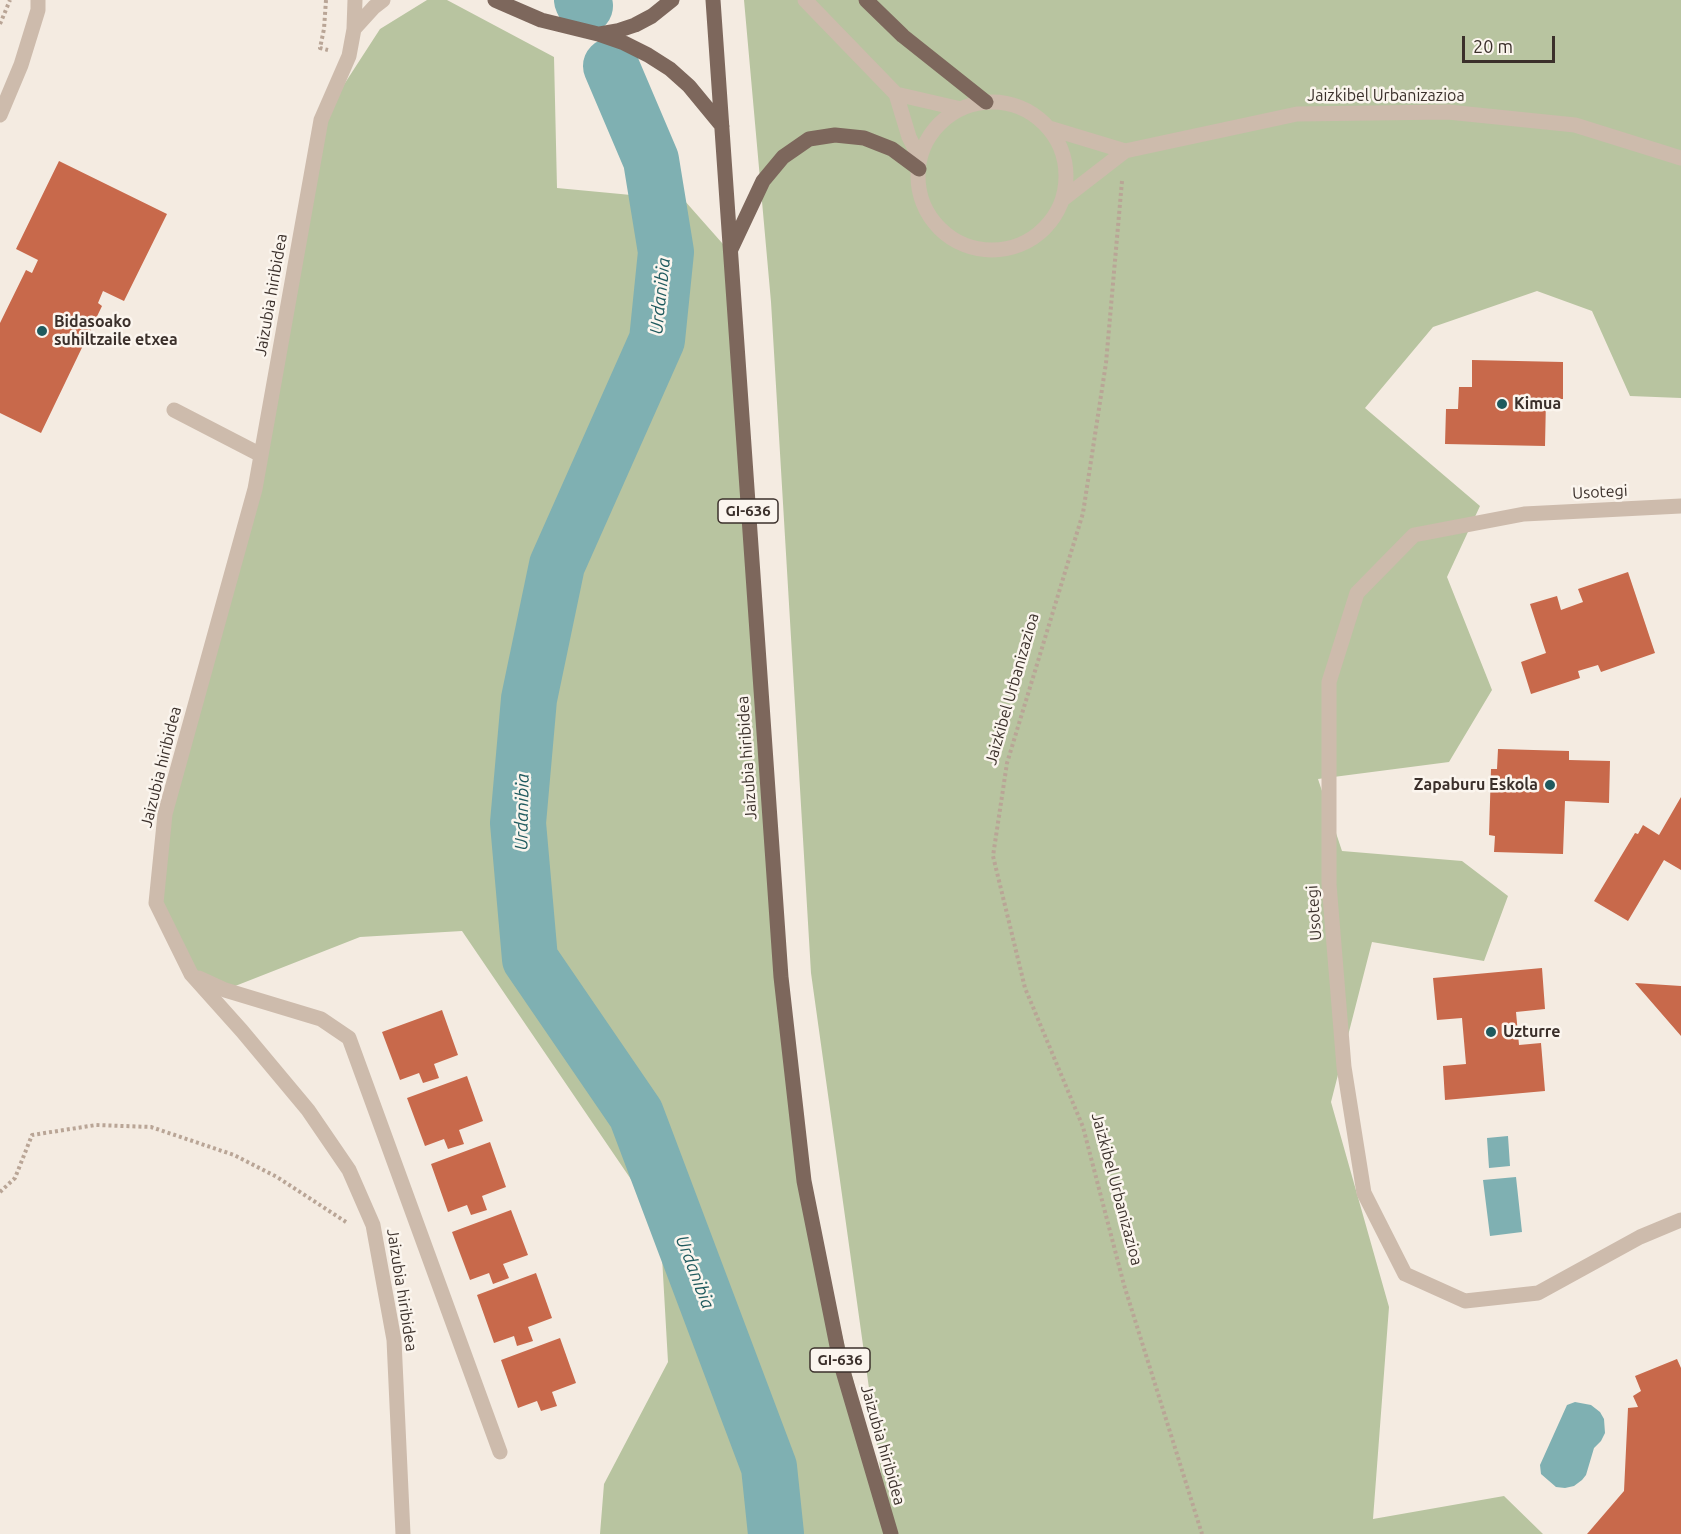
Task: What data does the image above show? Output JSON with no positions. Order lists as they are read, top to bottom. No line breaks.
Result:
{"streets":{"main road":["Jaizubia hiribidea","GI-636"],"street":["Jaizkibel Urbanizazioa","Usotegi"]},"crossings":[["Jaizubia hiribidea","GI-636"]],"water":["Urdanibia"],"places":["Bidasoako suhiltzaile etxea","Kimua","Zapaburu Eskola","Uzturre"],"scale_bar":"20 m"}
